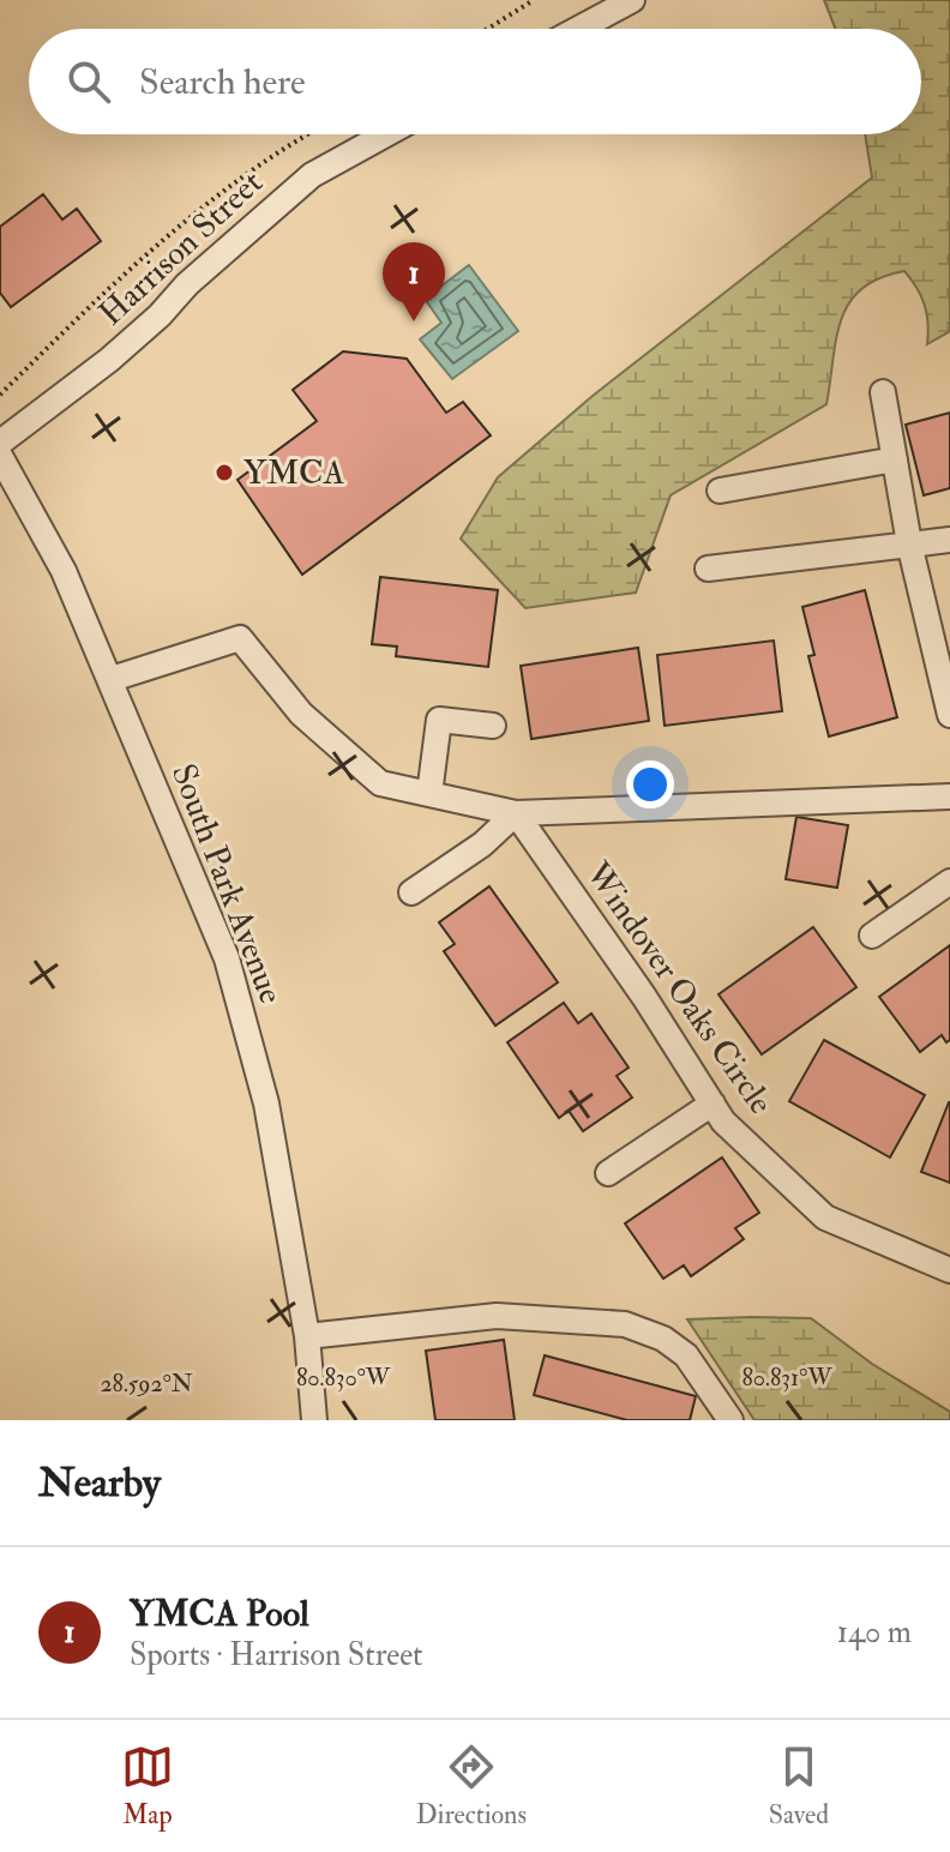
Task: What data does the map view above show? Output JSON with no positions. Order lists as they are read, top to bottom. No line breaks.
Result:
{"streets":{"street":["Harrison Street","South Park Avenue","Windover Oaks Circle"]},"crossings":[["South Park Avenue","Windover Oaks Circle"]],"places":["YMCA"],"page":{"search":"Search here","pins":"1","heading":"Nearby","list":[{"mark":"1","name":"YMCA Pool","note":"Sports · Harrison Street","value":"140 m"}],"nav":["Map","Directions","Saved"]},"coordinates":["80.830°W","80.831°W","28.592°N"]}
